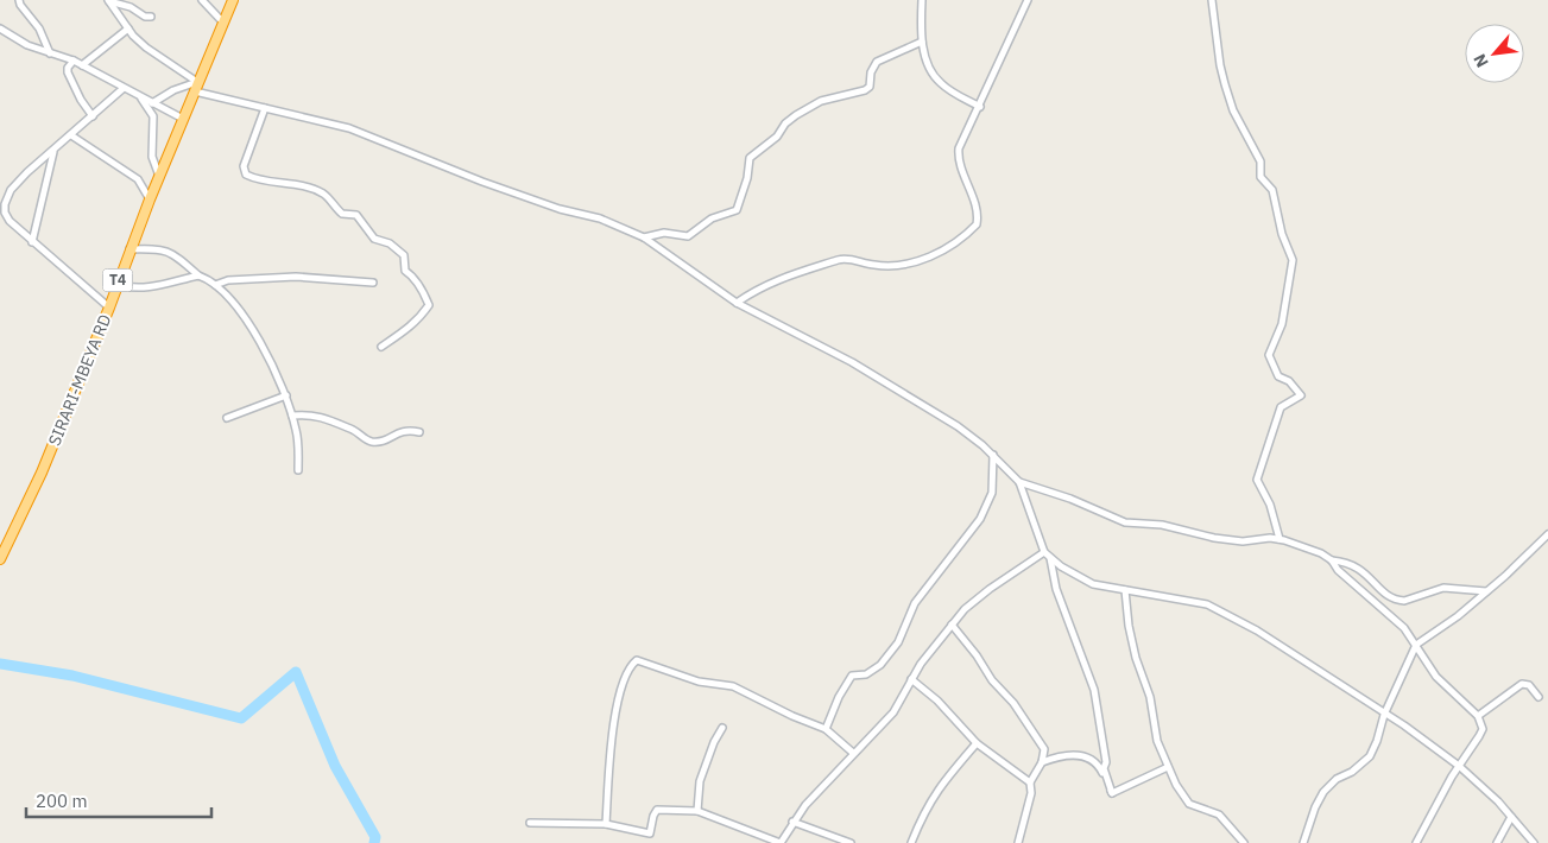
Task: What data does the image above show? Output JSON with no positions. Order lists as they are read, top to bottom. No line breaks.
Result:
{"streets":{"highway":["T4","SIRARI-MBEYA RD"]},"scale_bar":"200 m","north":"bottom left"}
